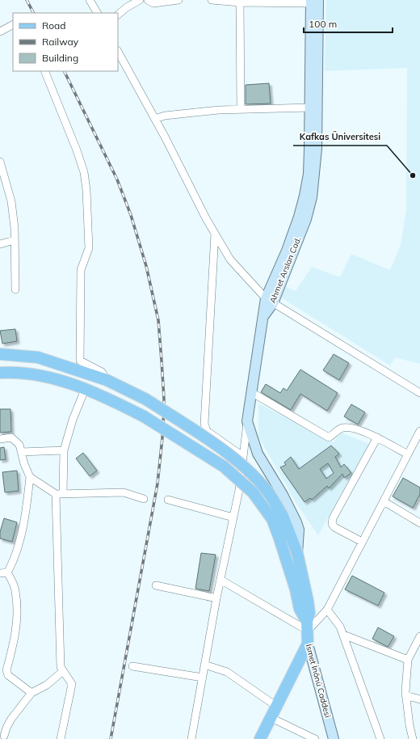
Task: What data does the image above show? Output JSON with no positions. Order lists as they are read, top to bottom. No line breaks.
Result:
{"streets":{"main road":["İsmet İnönü Caddesi"],"street":["Ahmet Arslan Cad."]},"places":["Kafkas Üniversitesi"],"legend":["Road","Railway","Building"],"scale_bar":"100 m"}
